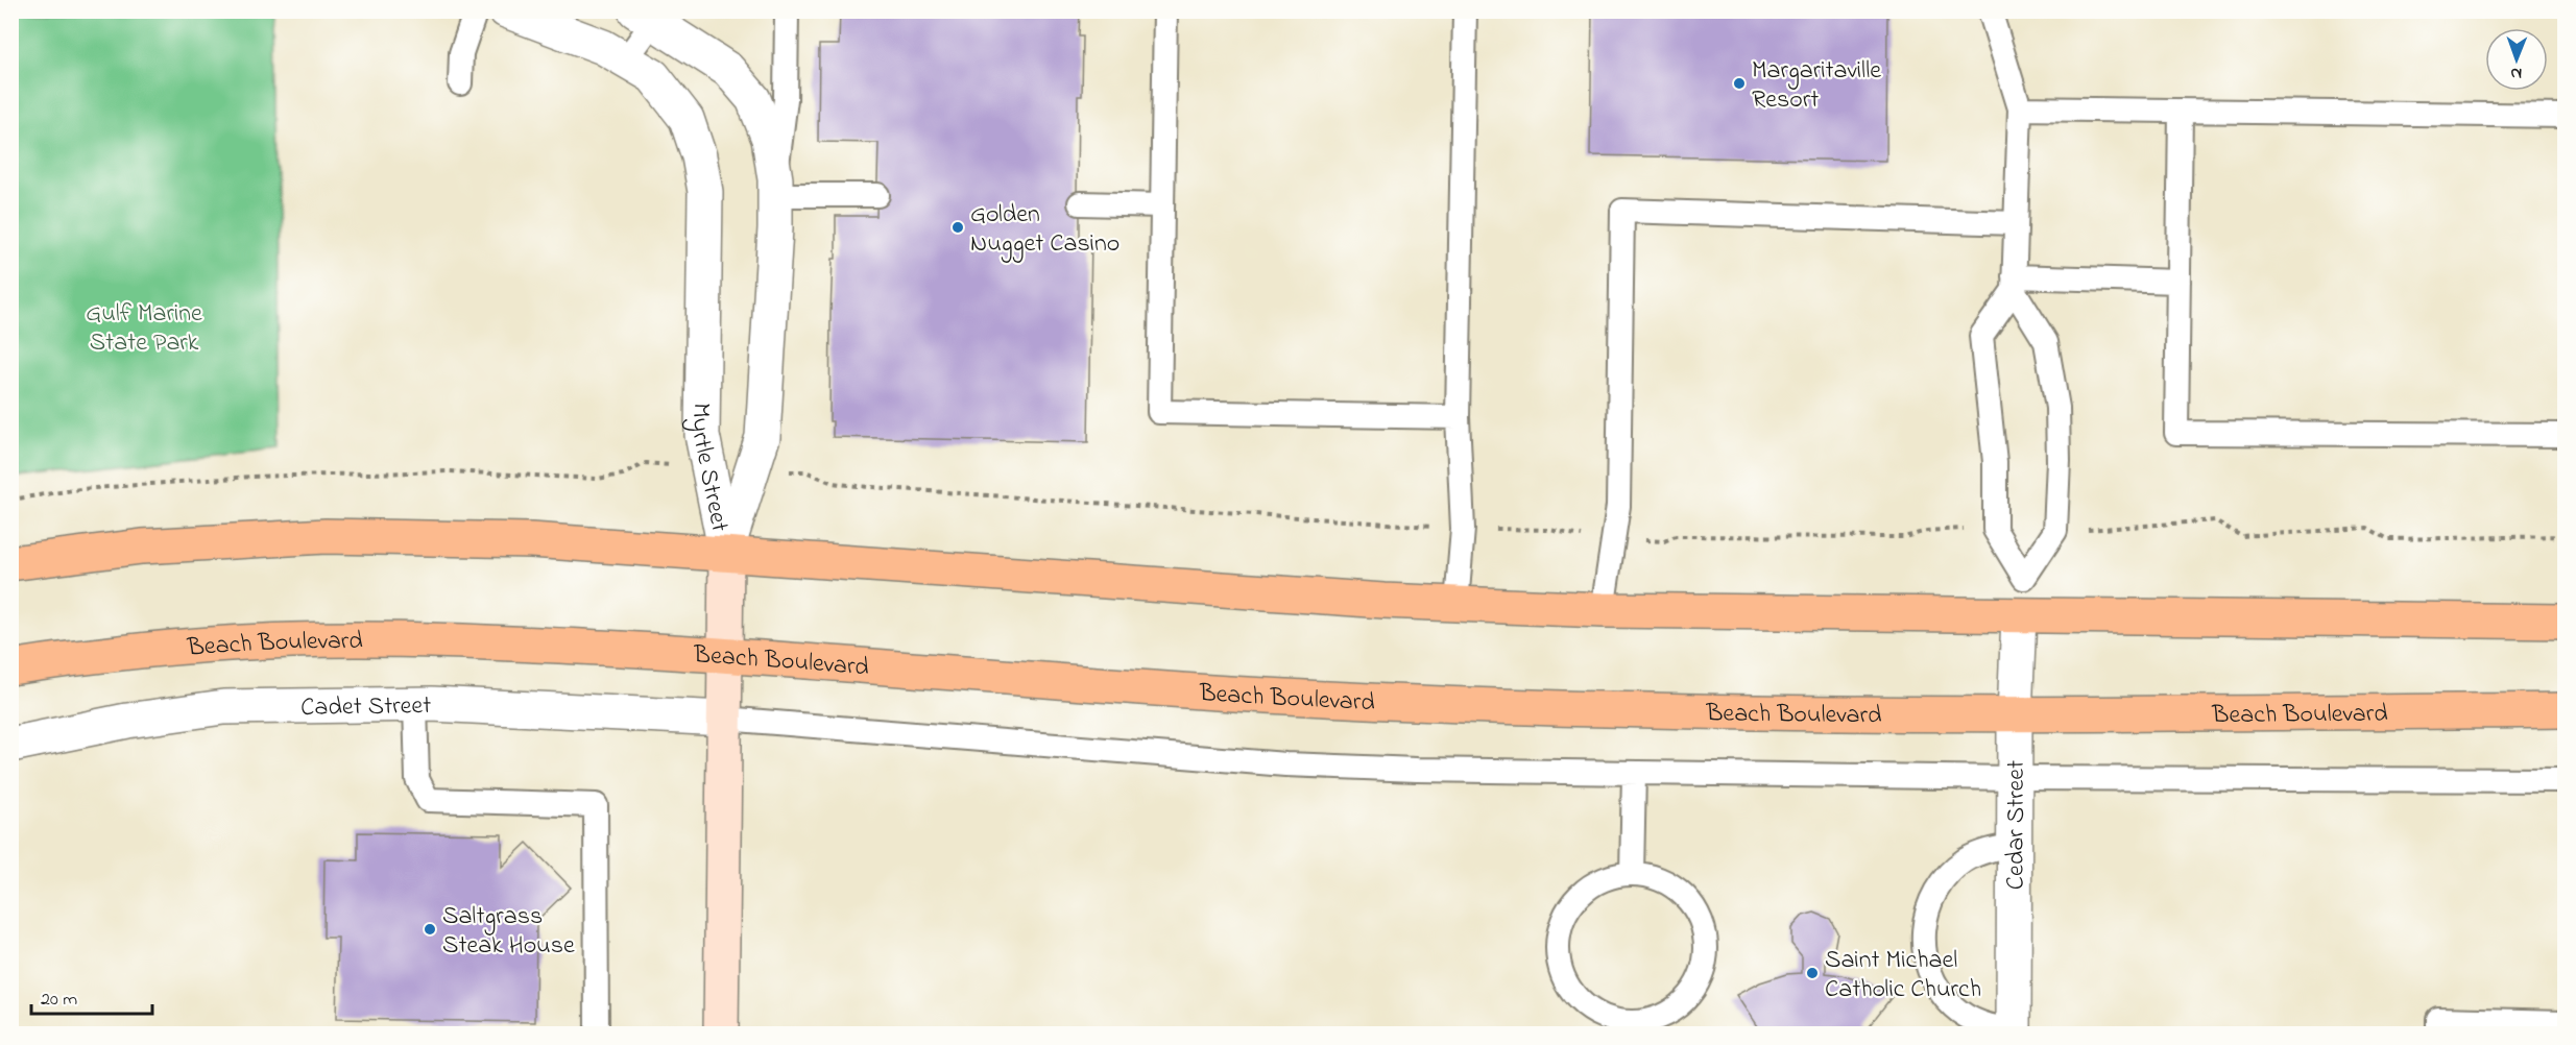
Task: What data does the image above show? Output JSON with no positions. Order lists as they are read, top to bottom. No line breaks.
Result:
{"streets":{"main road":["Myrtle Street","Beach Boulevard"],"street":["Cadet Street","Cedar Street"]},"crossings":[["Myrtle Street","Beach Boulevard"],["Myrtle Street","Cadet Street"],["Beach Boulevard","Cedar Street"]],"parks":["Gulf Marine State Park"],"places":["Margaritaville Resort","Golden Nugget Casino","Saltgrass Steak House","Saint Michael Catholic Church"],"scale_bar":"20 m","north":"bottom"}
